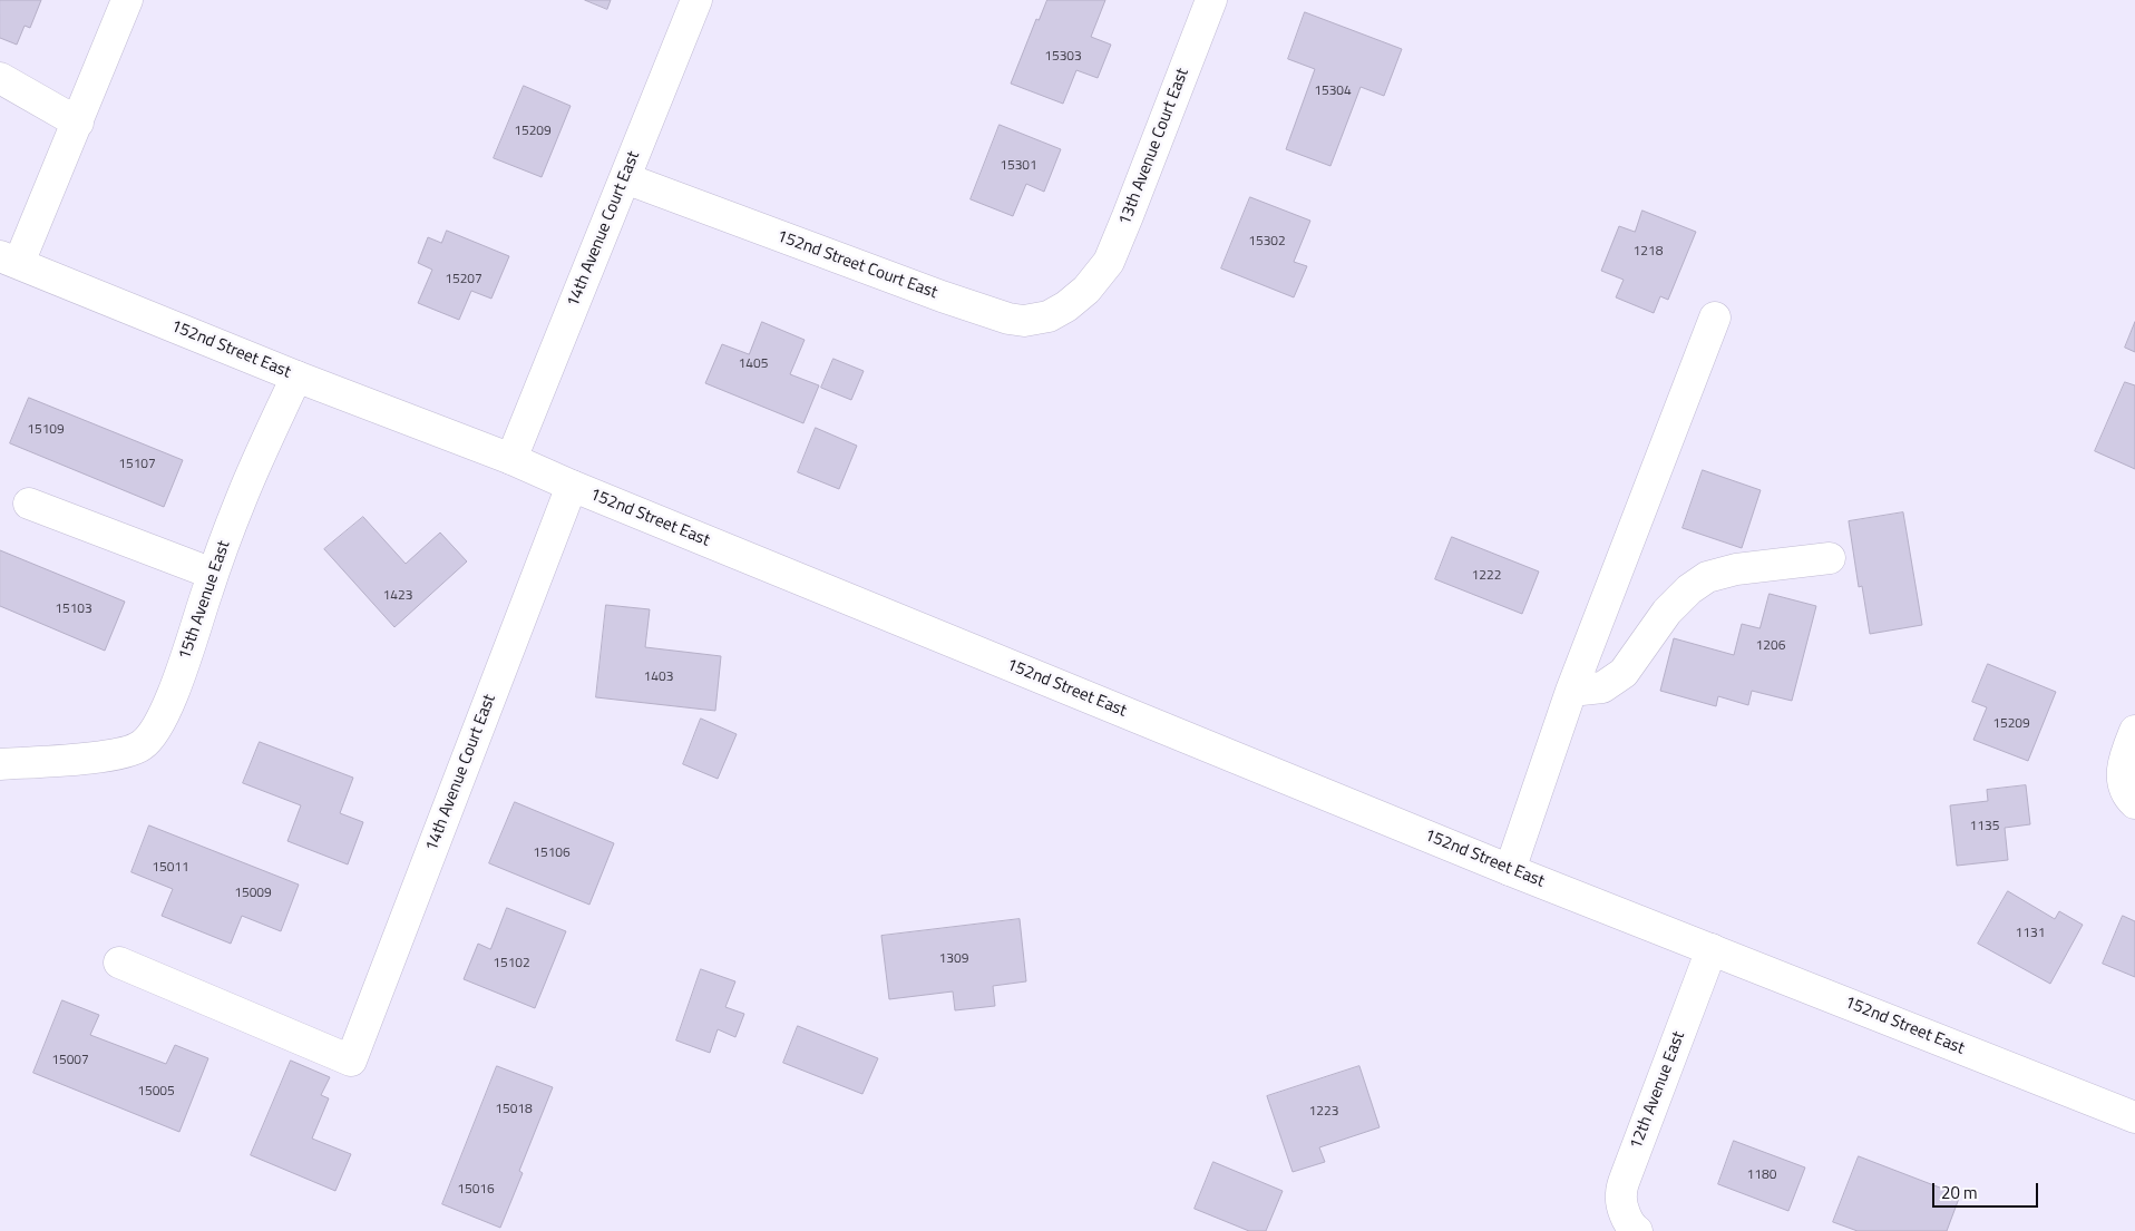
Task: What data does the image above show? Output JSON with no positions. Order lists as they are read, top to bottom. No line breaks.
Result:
{"streets":{"street":["13th Avenue Court East","14th Avenue Court East","152nd Street Court East","152nd Street East","15th Avenue East","12th Avenue East"]},"crossings":[["13th Avenue Court East","152nd Street Court East"],["14th Avenue Court East","152nd Street Court East"],["14th Avenue Court East","152nd Street East"],["152nd Street East","15th Avenue East"],["152nd Street East","12th Avenue East"]],"house_numbers":["15303","15304","15209","15301","15302","1218","15207","1405","15109","15107","1222","1423","15103","1206","1403","15209","1135","15106","15011","15009","1131","1309","15102","15007","15005","15018","1223","1180","15016"],"scale_bar":"20 m"}
